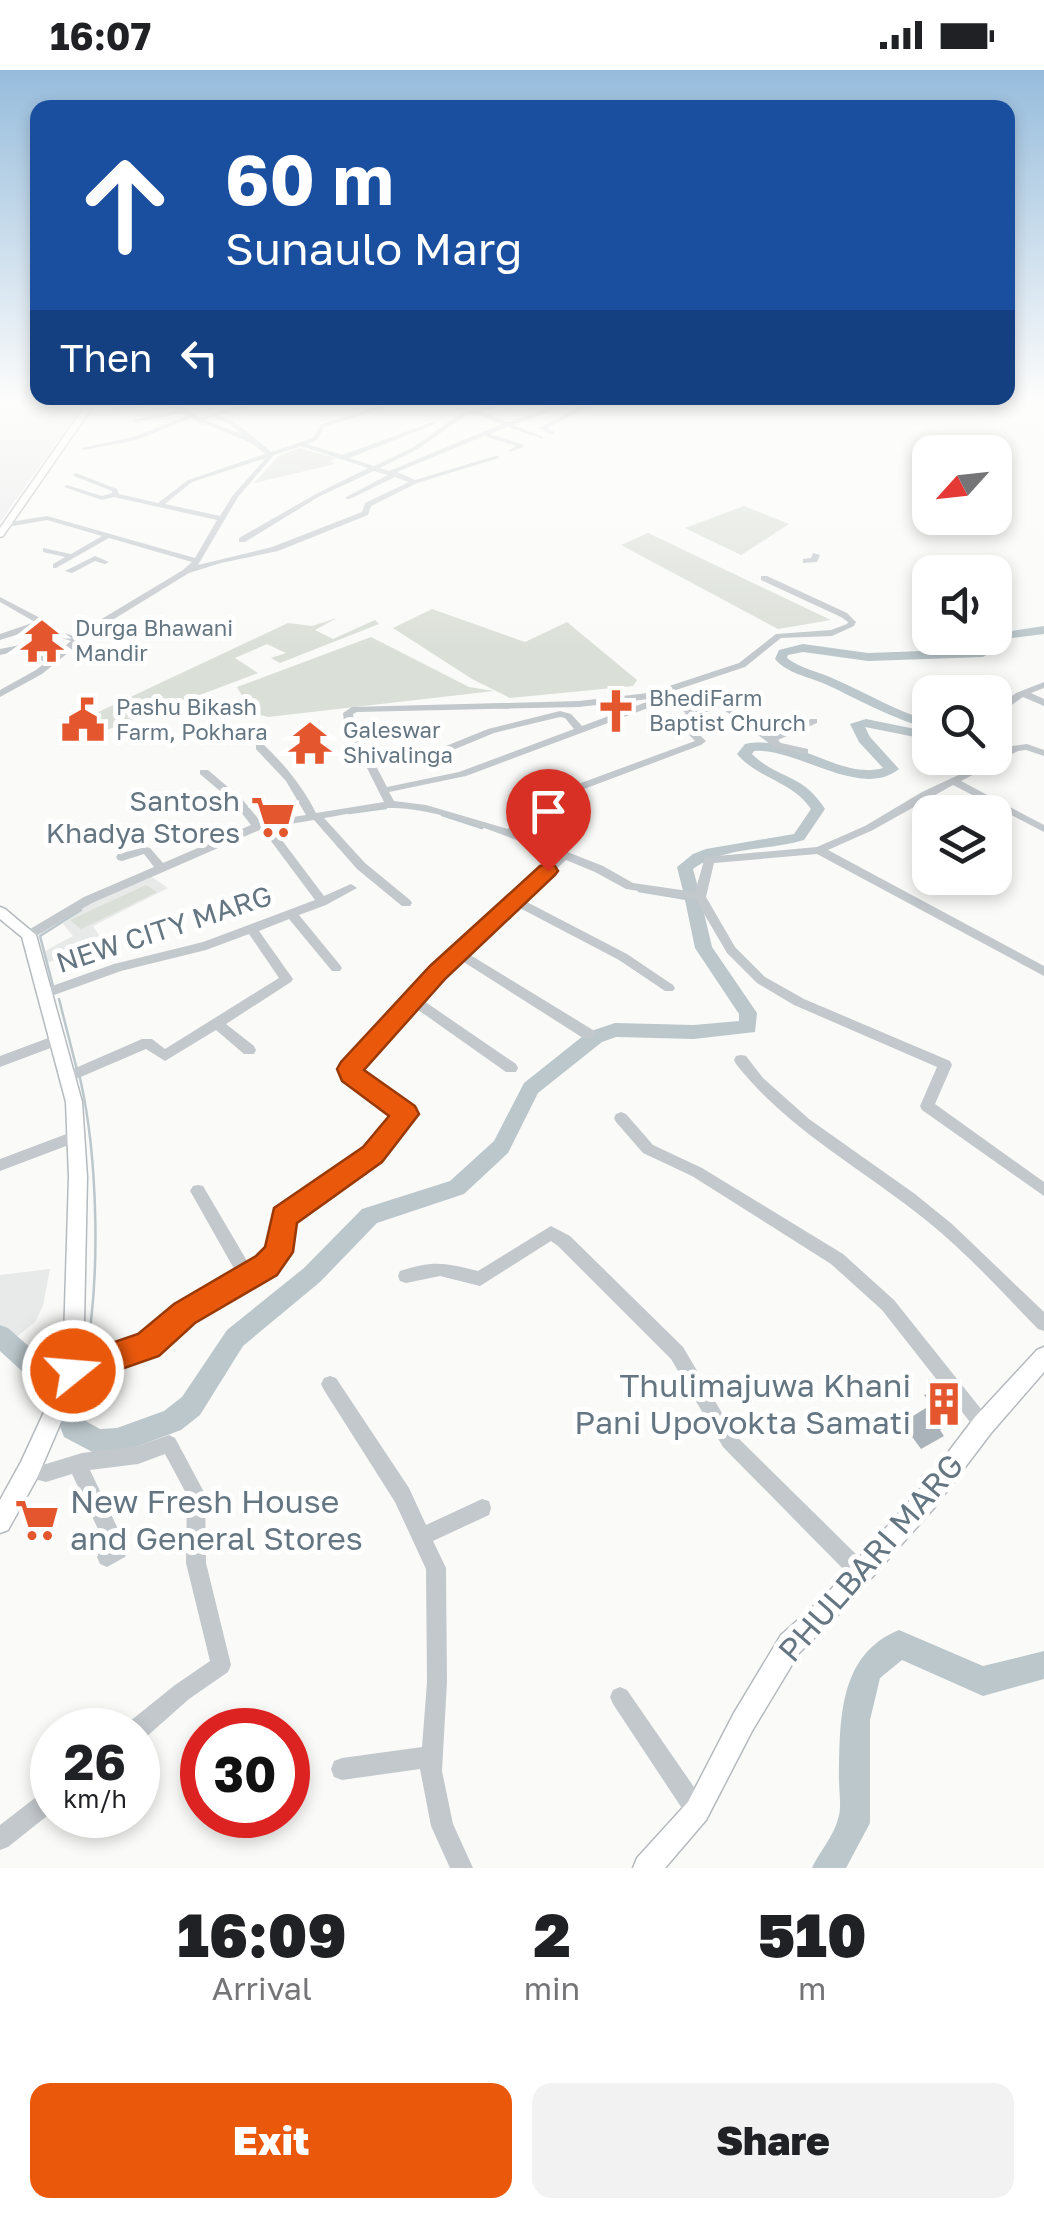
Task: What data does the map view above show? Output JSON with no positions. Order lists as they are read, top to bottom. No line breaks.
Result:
{"streets":{"main road":["PHULBARI MARG"],"street":["NEW CITY MARG"]},"places":{"temple":["Durga Bhawani Mandir","Galeswar Shivalinga"],"church":["BhediFarm Baptist Church"],"public building":["Pashu Bikash Farm, Pokhara"],"supermarket":["Santosh Khadya Stores","New Fresh House and General Stores"],"building":["Thulimajuwa Khani Pani Upovokta Samati"]},"north":"bottom left","page":{"status":"16:07","turn":["60 m","Sunaulo Marg"],"then":"Then","speed":"26 km/h","limit":"30","eta":["16:09","Arrival","2","min","510","m"],"buttons":["Exit","Share"]}}
